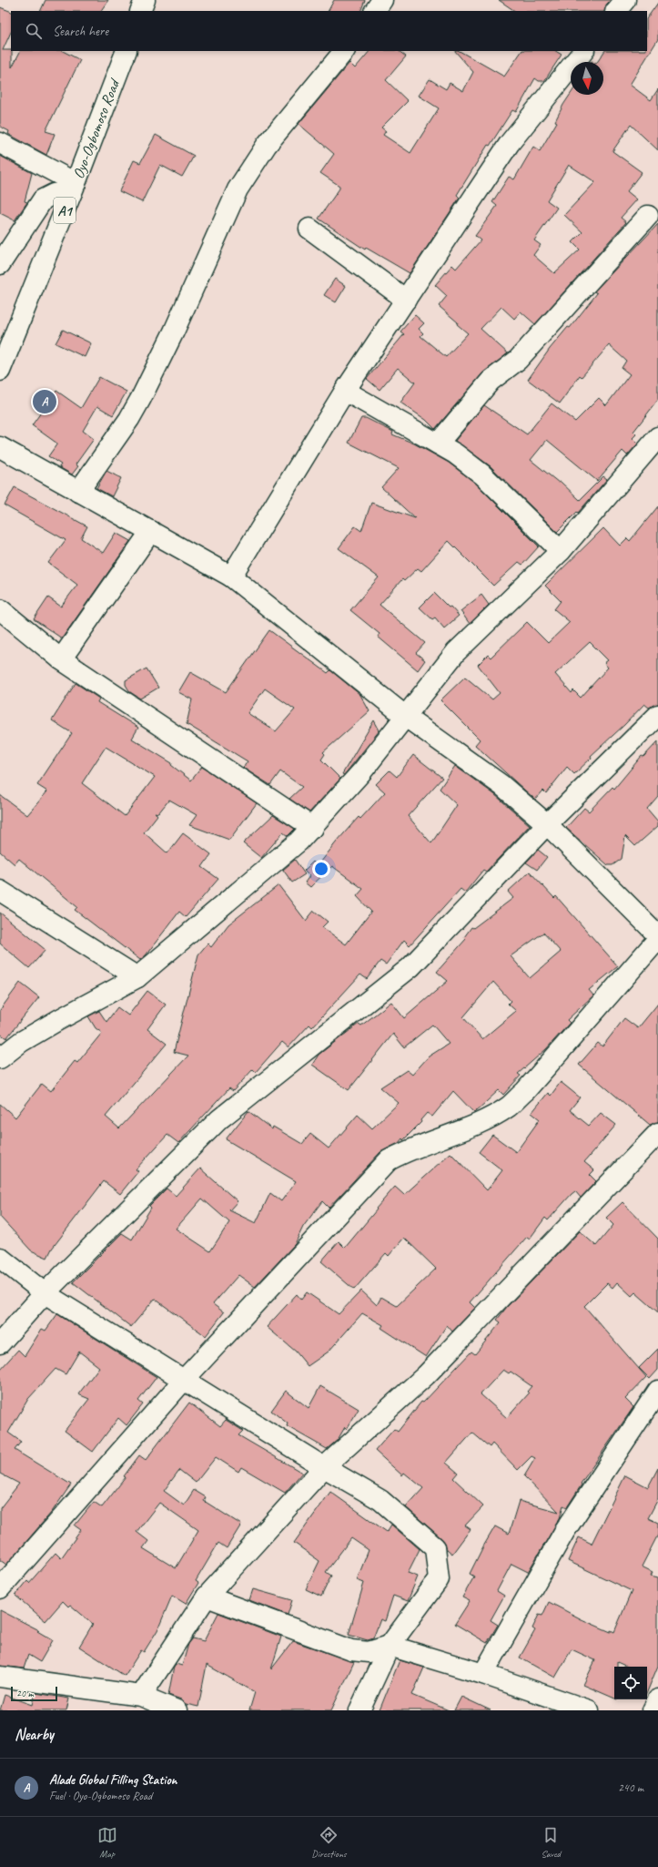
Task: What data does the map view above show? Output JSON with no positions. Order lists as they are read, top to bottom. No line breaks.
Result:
{"streets":{"main road":["Oyo-Ogbomoso Road","A1"]},"scale_bar":"20 m","north":"bottom","page":{"search":"Search here","pins":"A","scale":"20 m","heading":"Nearby","list":[{"mark":"A","name":"Alade Global Filling Station","note":"Fuel · Oyo-Ogbomoso Road","value":"240 m"}],"nav":["Map","Directions","Saved"]}}
